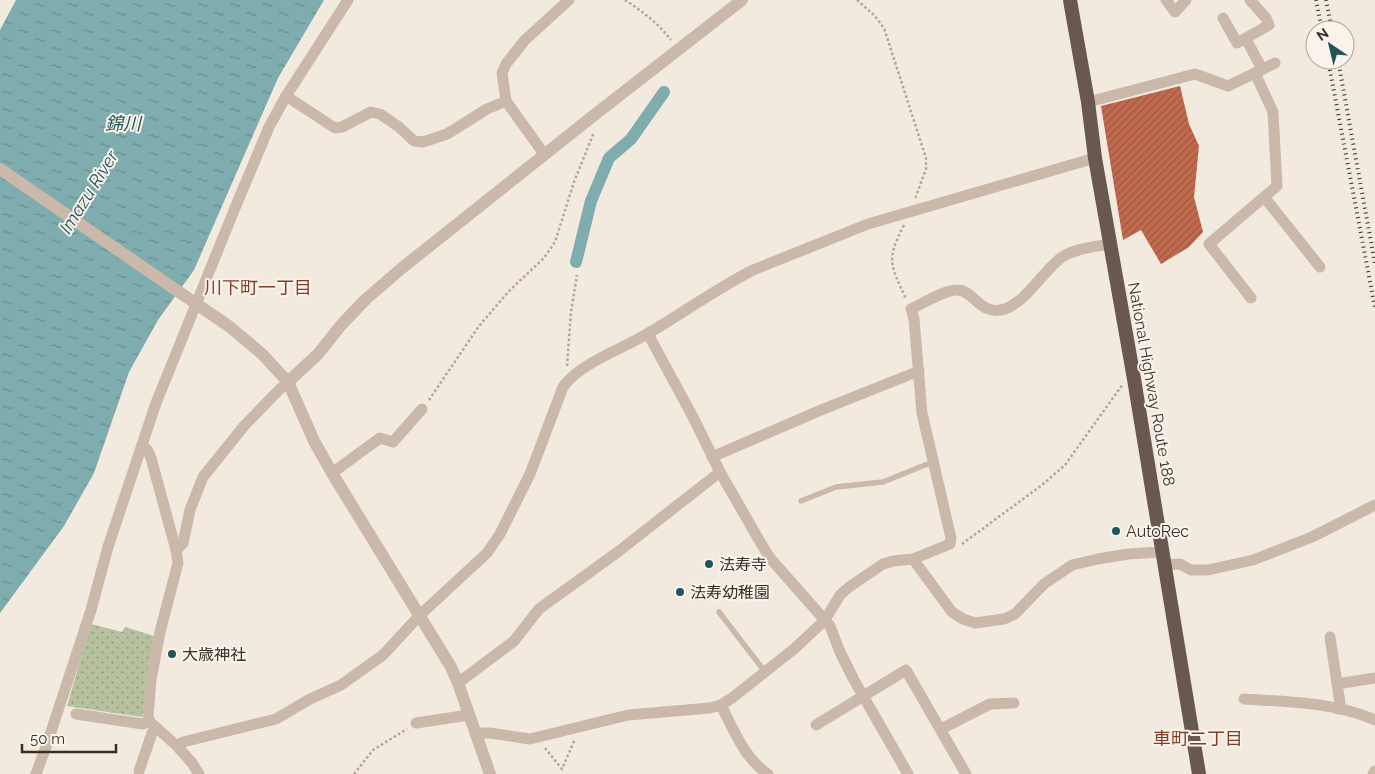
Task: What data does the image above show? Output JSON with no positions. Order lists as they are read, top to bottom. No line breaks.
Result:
{"streets":{"highway":["National Highway Route 188"]},"districts":["川下町一丁目","車町二丁目"],"water":["錦川","Imazu River"],"places":["AutoRec","法寿寺","法寿幼稚園","大歳神社"],"scale_bar":"50 m","north":"top left"}
